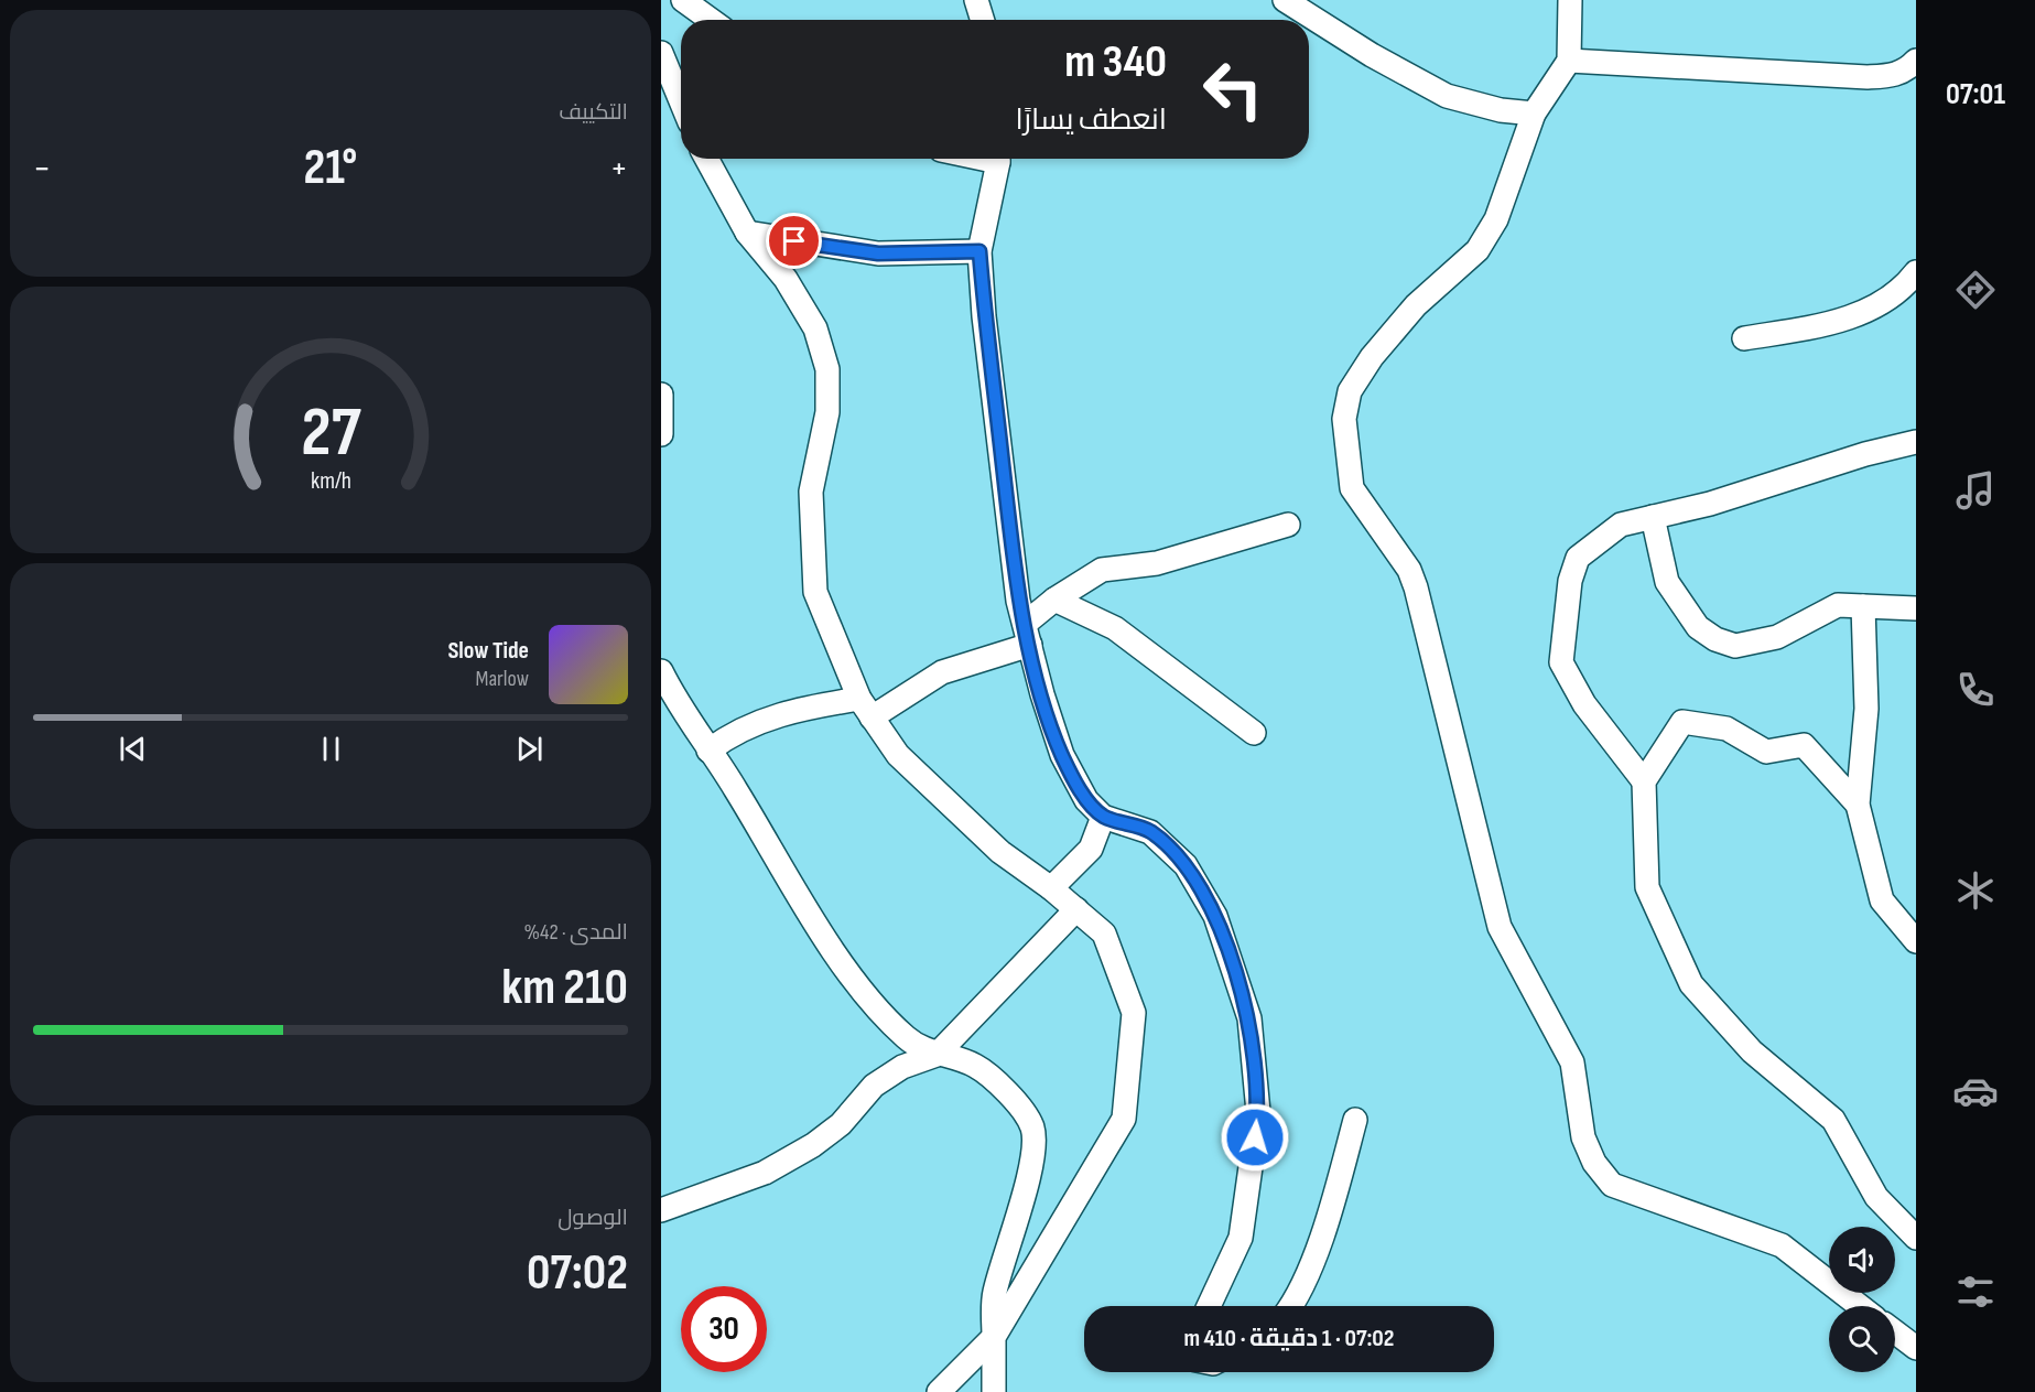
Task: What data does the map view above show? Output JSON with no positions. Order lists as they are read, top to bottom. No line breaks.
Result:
{"page":{"tabs":"07:01","tile":["التكييف",["المدى · 42%","210 km"],["الوصول","07:02"]],"turn":["340 m","انعطف يسارًا"],"heat":["−","21°","+"],"song":["Slow Tide","Marlow"],"limit":"30","trip":"07:02 · 1 دقيقة · 410 m","gauge":["27","km/h"]}}
